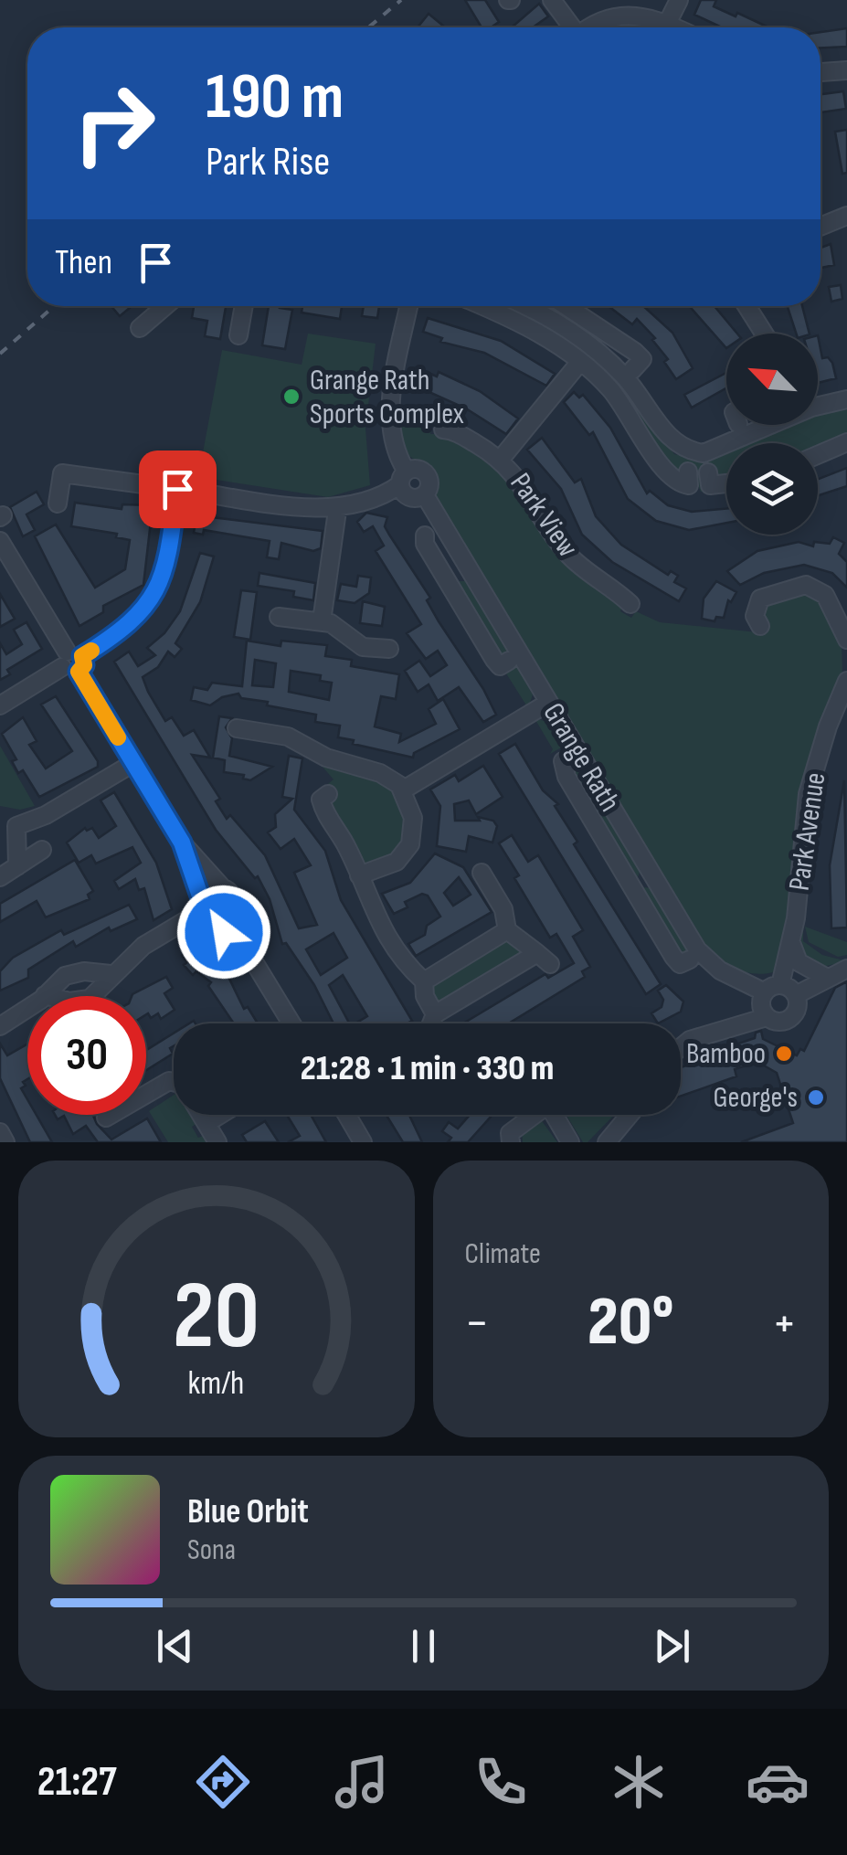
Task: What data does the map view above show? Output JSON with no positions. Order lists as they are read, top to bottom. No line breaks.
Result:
{"streets":{"street":["Park View","Grange Rath","Park Avenue"]},"crossings":[["Grange Rath","Park Avenue"]],"places":["Grange Rath Sports Complex","Bamboo","George's"],"north":"top left","page":{"turn":["190 m","Park Rise"],"then":"Then","limit":"30","trip":"21:28 · 1 min · 330 m","tile":"Climate","heat":["−","20°","+"],"song":["Blue Orbit","Sona"],"tabs":"21:27","gauge":["20","km/h"]}}
